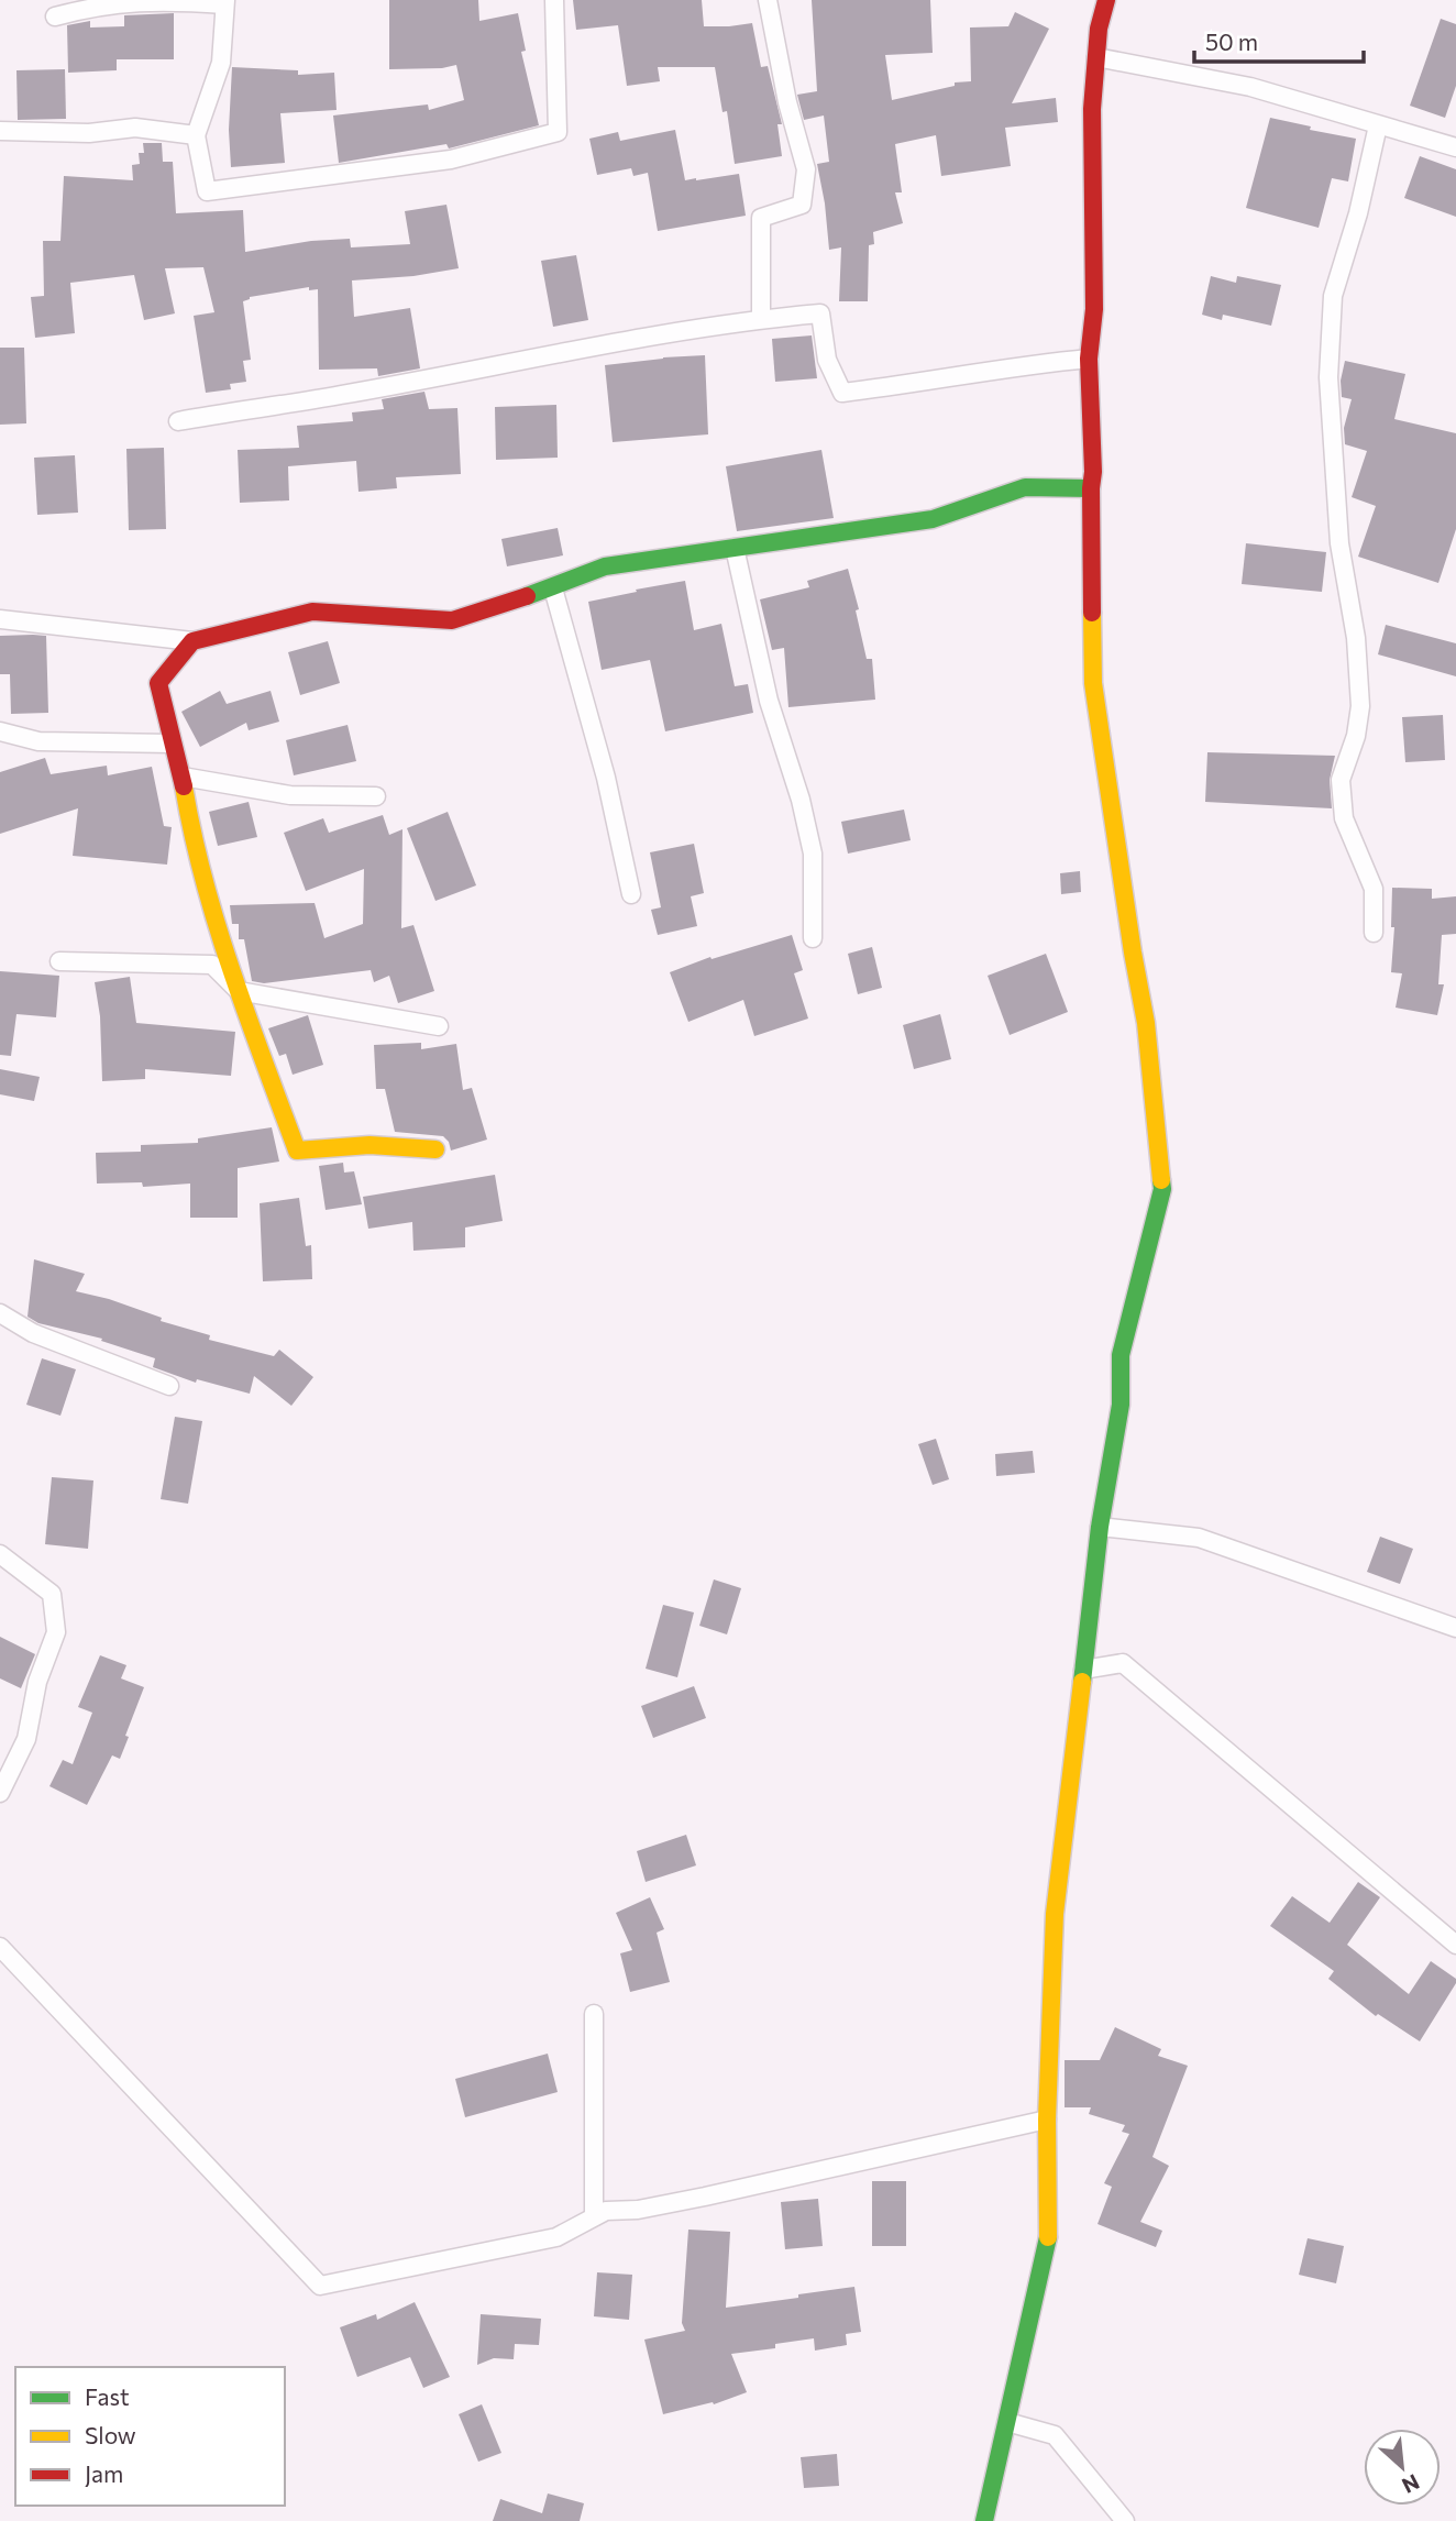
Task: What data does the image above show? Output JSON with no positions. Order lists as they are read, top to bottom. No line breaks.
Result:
{"legend":["Fast","Slow","Jam"],"scale_bar":"50 m","north":"bottom right"}
